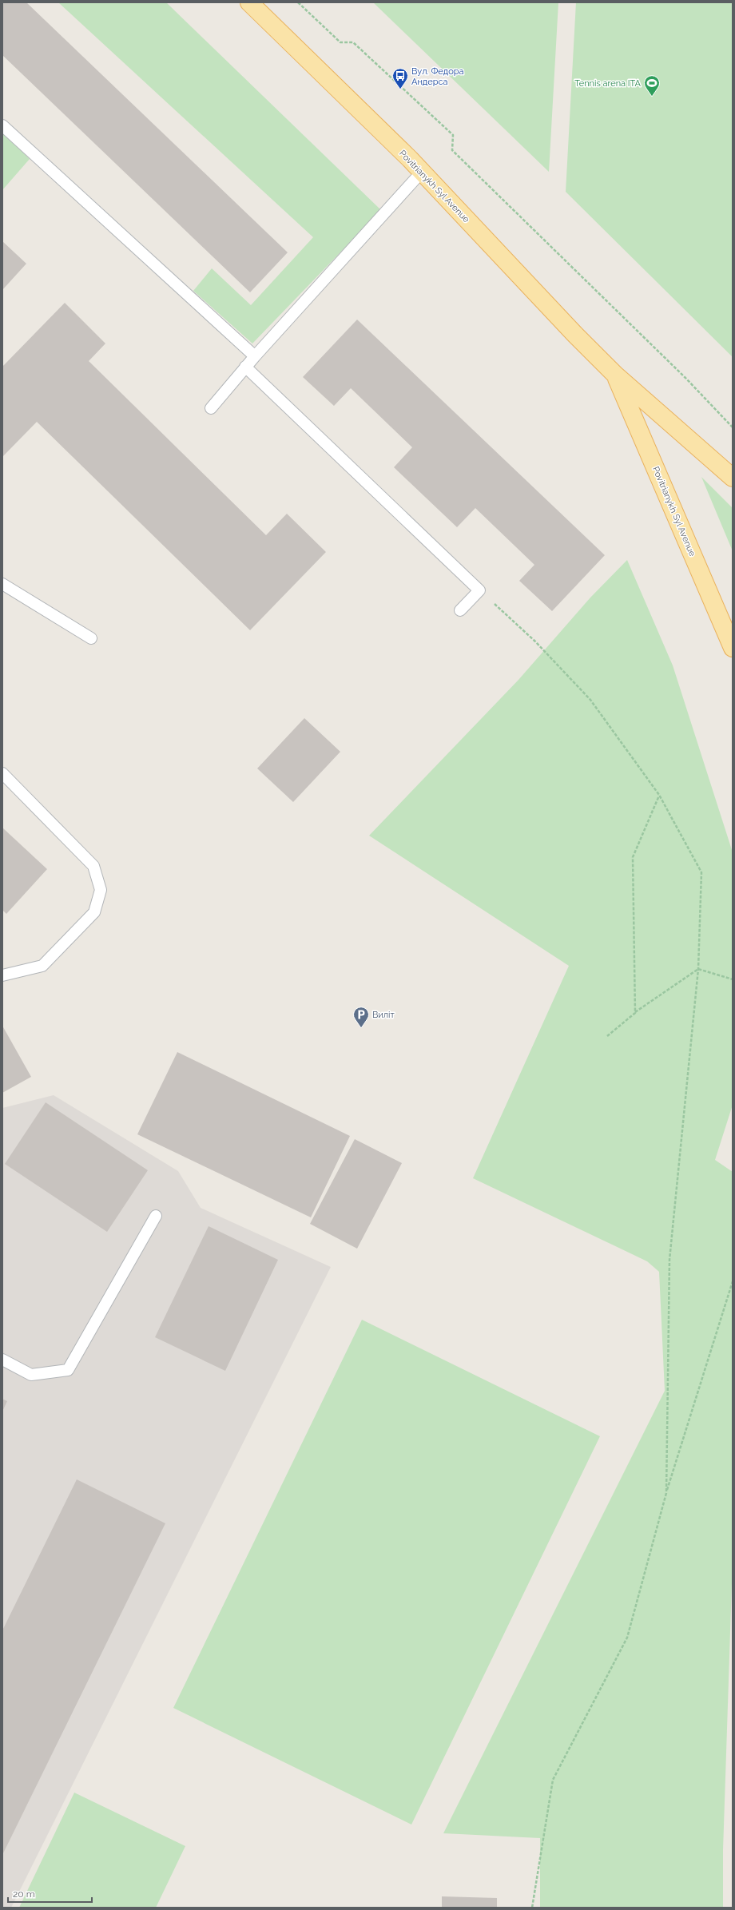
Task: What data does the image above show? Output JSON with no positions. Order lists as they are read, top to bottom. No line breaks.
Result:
{"streets":{"main road":["Povitrianykh Syl Avenue"]},"places":{"bus stop":["Вул. Федора Андерса"],"sports":["Tennis arena ITA"],"parking":["Виліт"]},"scale_bar":"20 m"}
